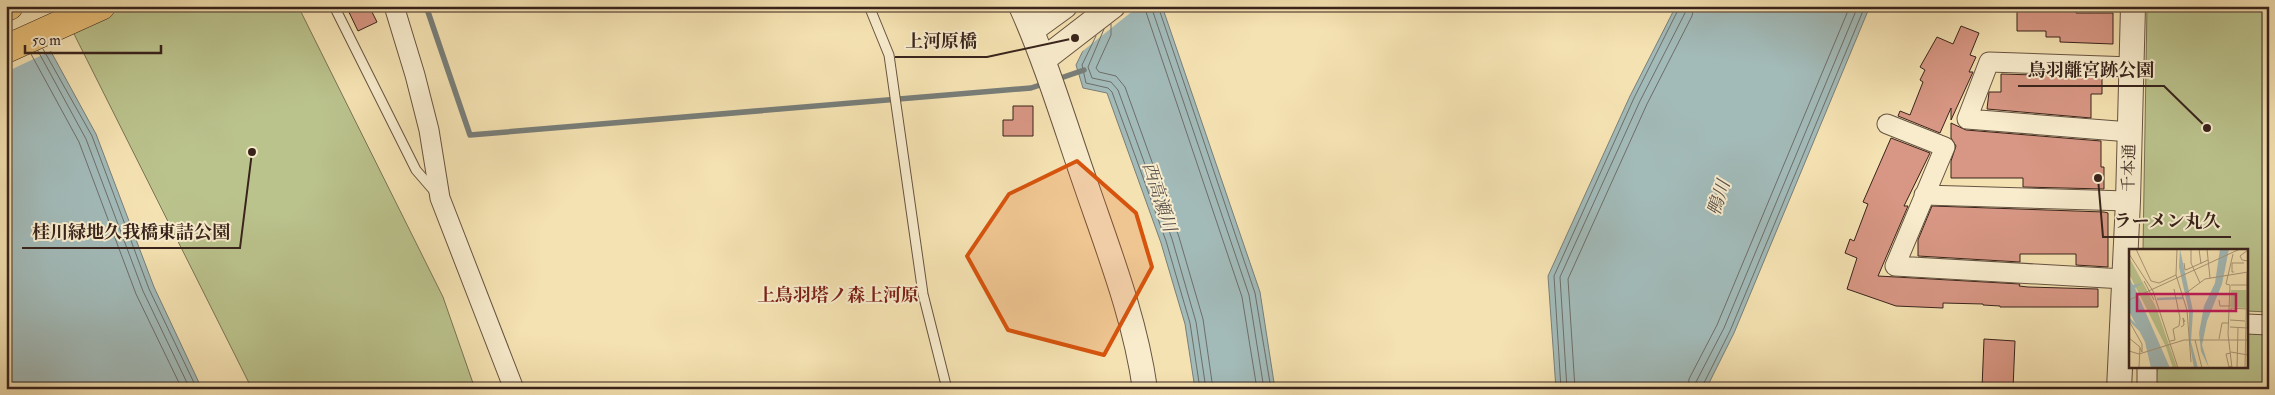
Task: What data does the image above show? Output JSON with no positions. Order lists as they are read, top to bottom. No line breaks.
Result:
{"streets":{"street":["千本通"]},"districts":["上鳥羽塔ノ森上河原"],"water":["西高瀬川","鴨川"],"places":["上河原橋","鳥羽離宮跡公園","桂川緑地久我橋東詰公園","ラーメン丸久"],"scale_bar":"50 m"}
